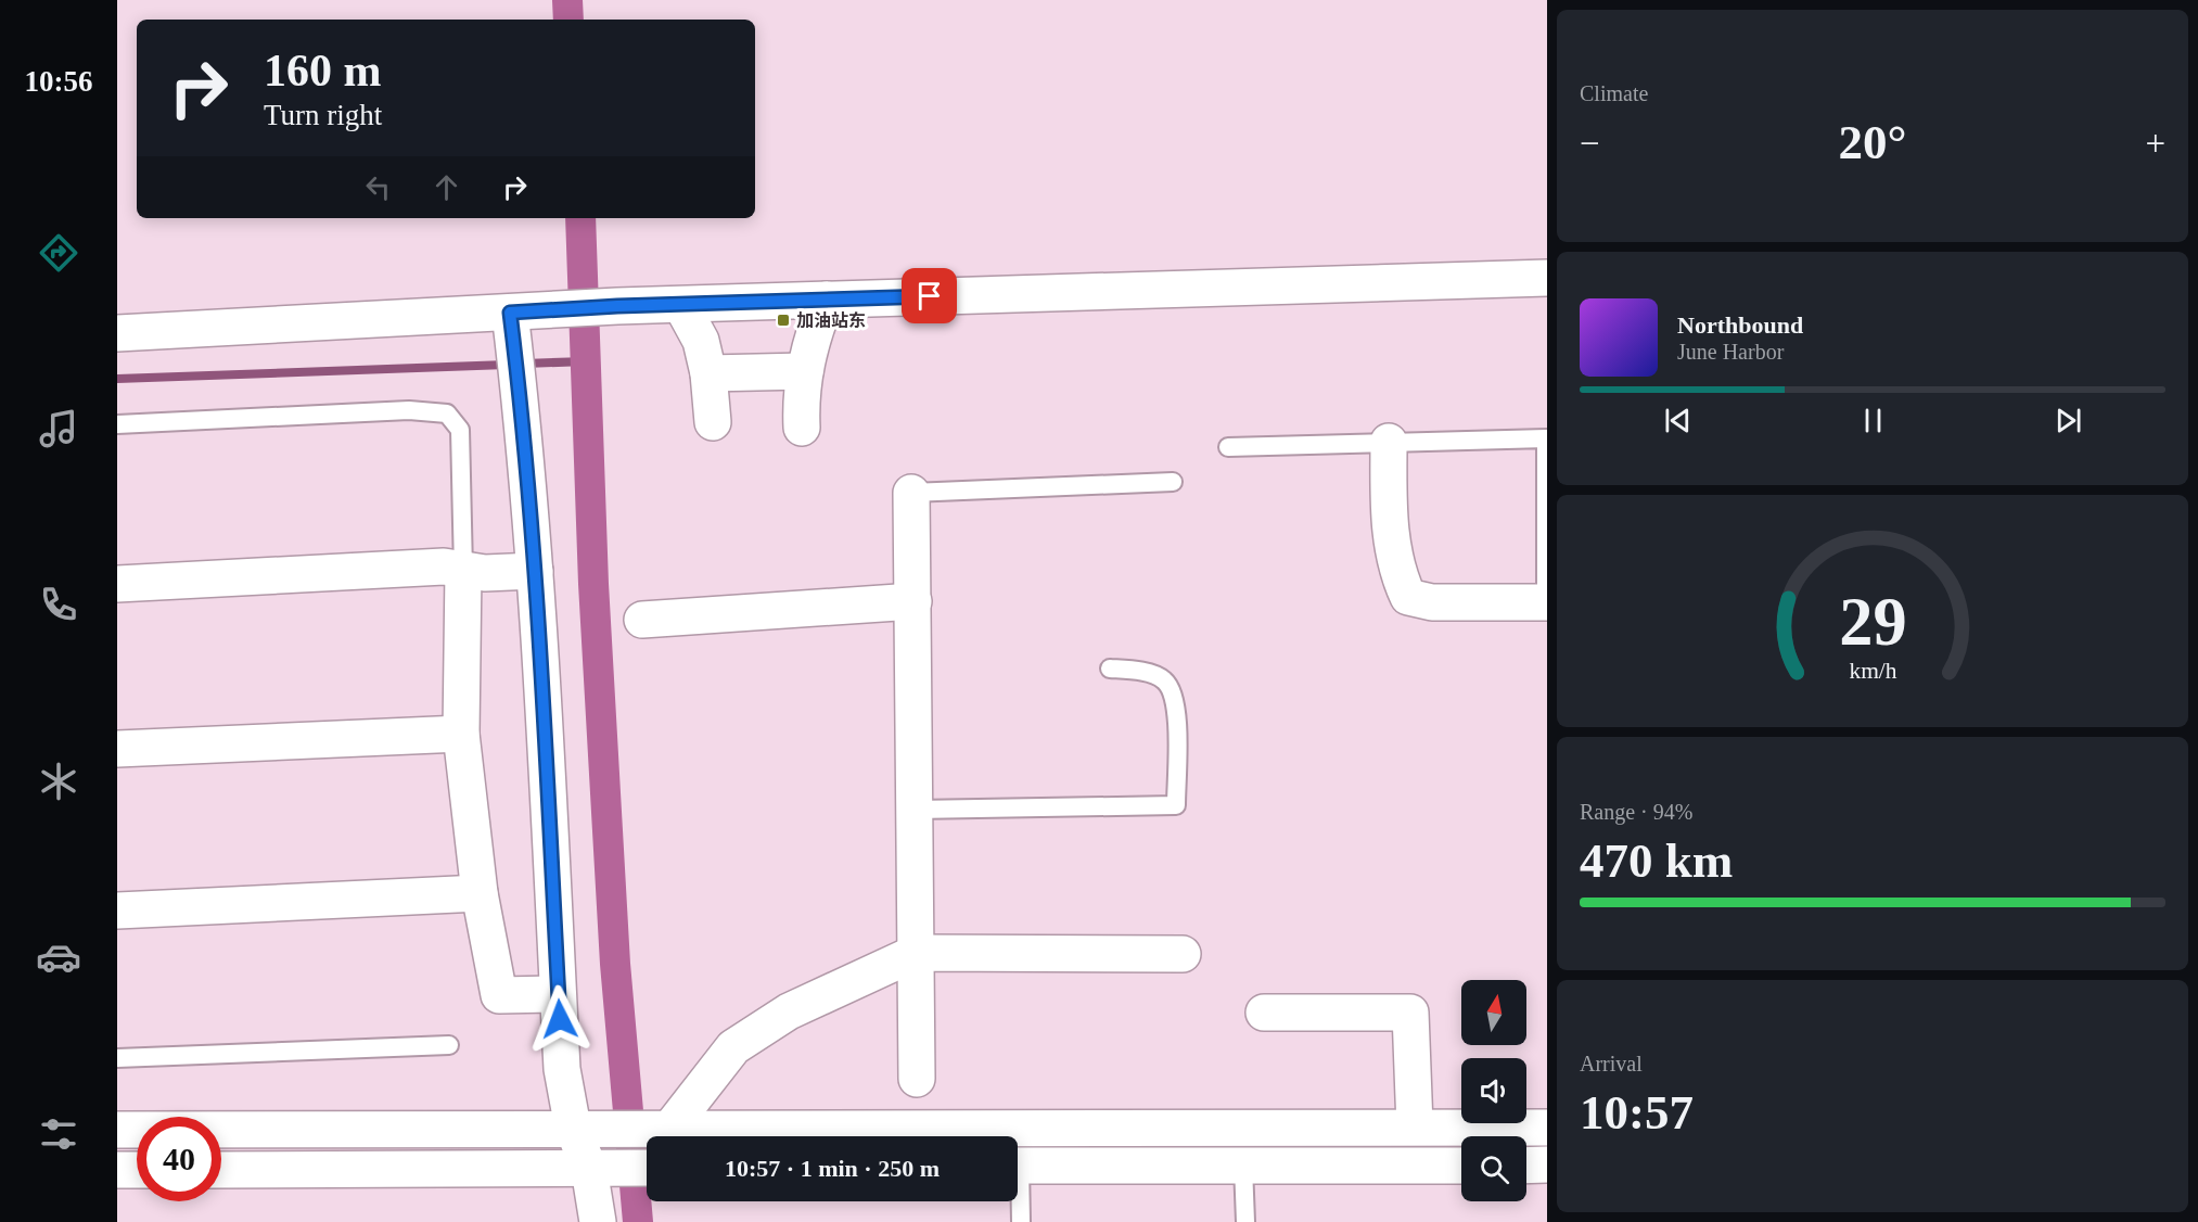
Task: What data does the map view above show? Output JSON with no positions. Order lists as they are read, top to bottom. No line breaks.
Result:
{"places":{"transit":["加油站东"]},"north":"top","page":{"tabs":"10:56","tile":["Climate",["Range · 94%","470 km"],["Arrival","10:57"]],"turn":["160 m","Turn right"],"heat":["−","20°","+"],"song":["Northbound","June Harbor"],"limit":"40","trip":"10:57 · 1 min · 250 m","gauge":["29","km/h"]}}
